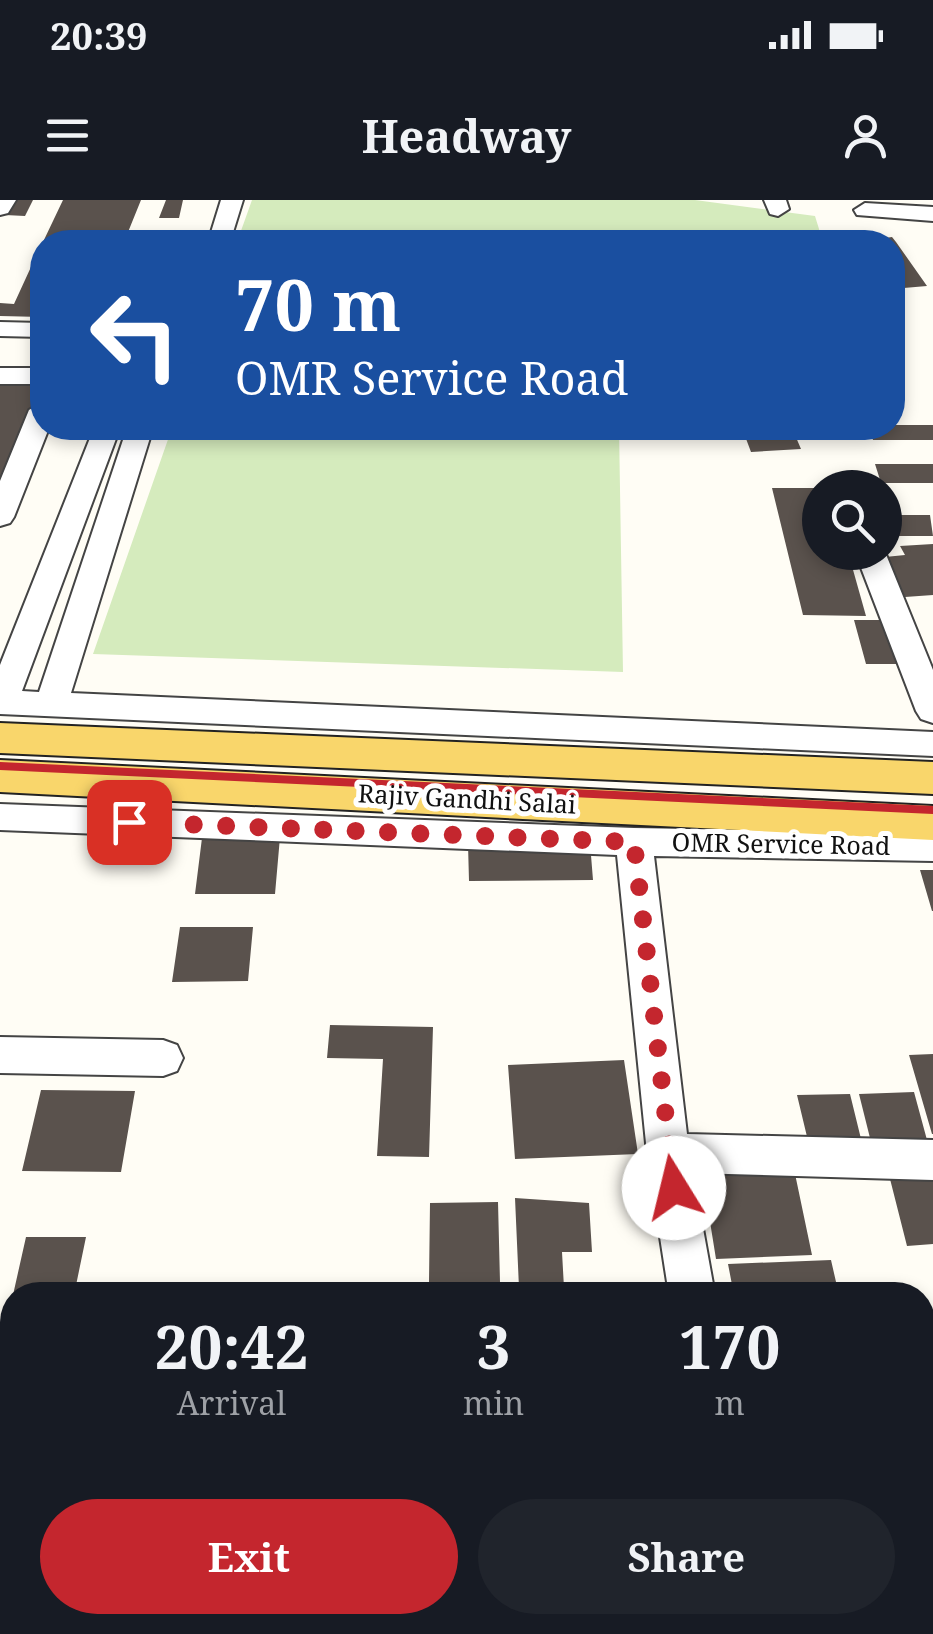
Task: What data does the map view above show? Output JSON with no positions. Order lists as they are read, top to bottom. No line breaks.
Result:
{"streets":{"main road":["Rajiv Gandhi Salai"],"street":["OMR Service Road"]},"crossings":[["Rajiv Gandhi Salai","OMR Service Road"]],"page":{"status":"20:39","header":"Headway","turn":["70 m","OMR Service Road"],"eta":["20:42","Arrival","3","min","170","m"],"buttons":["Exit","Share"]}}
